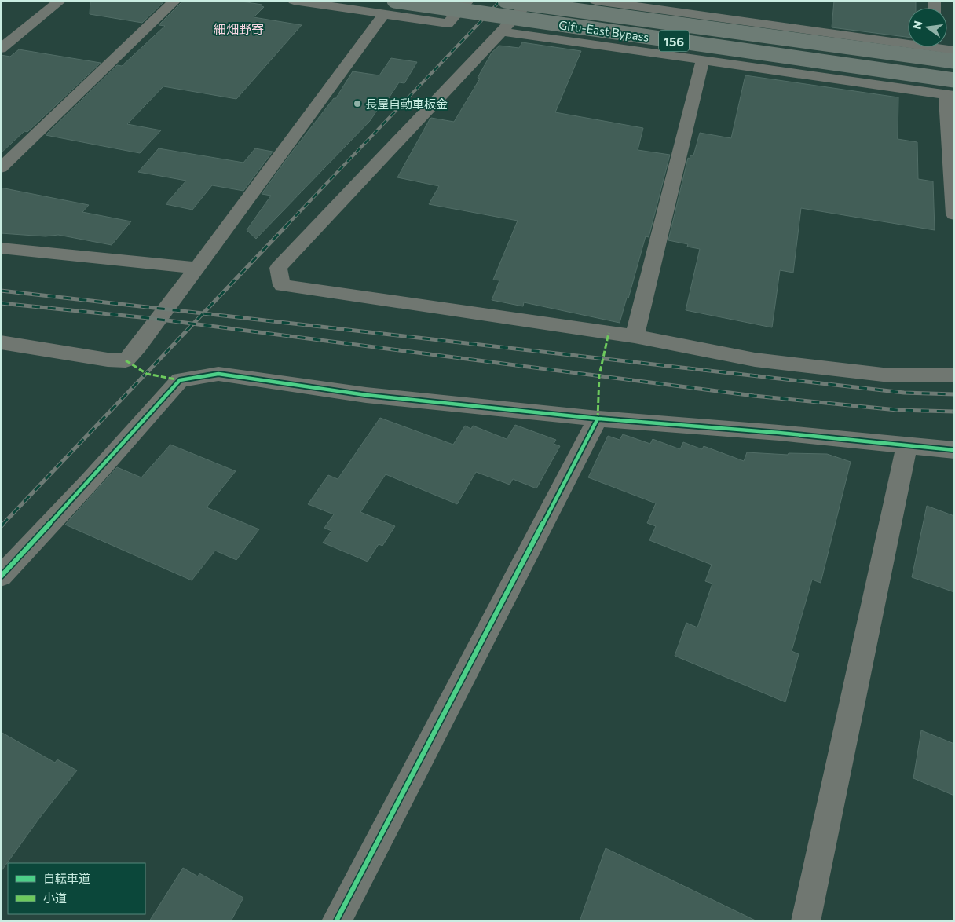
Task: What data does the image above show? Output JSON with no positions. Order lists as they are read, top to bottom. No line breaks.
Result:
{"streets":{"highway":["Gifu-East Bypass","156"]},"districts":["細畑野寄"],"places":["長屋自動車板金"],"legend":["自転車道","小道"],"north":"left"}
